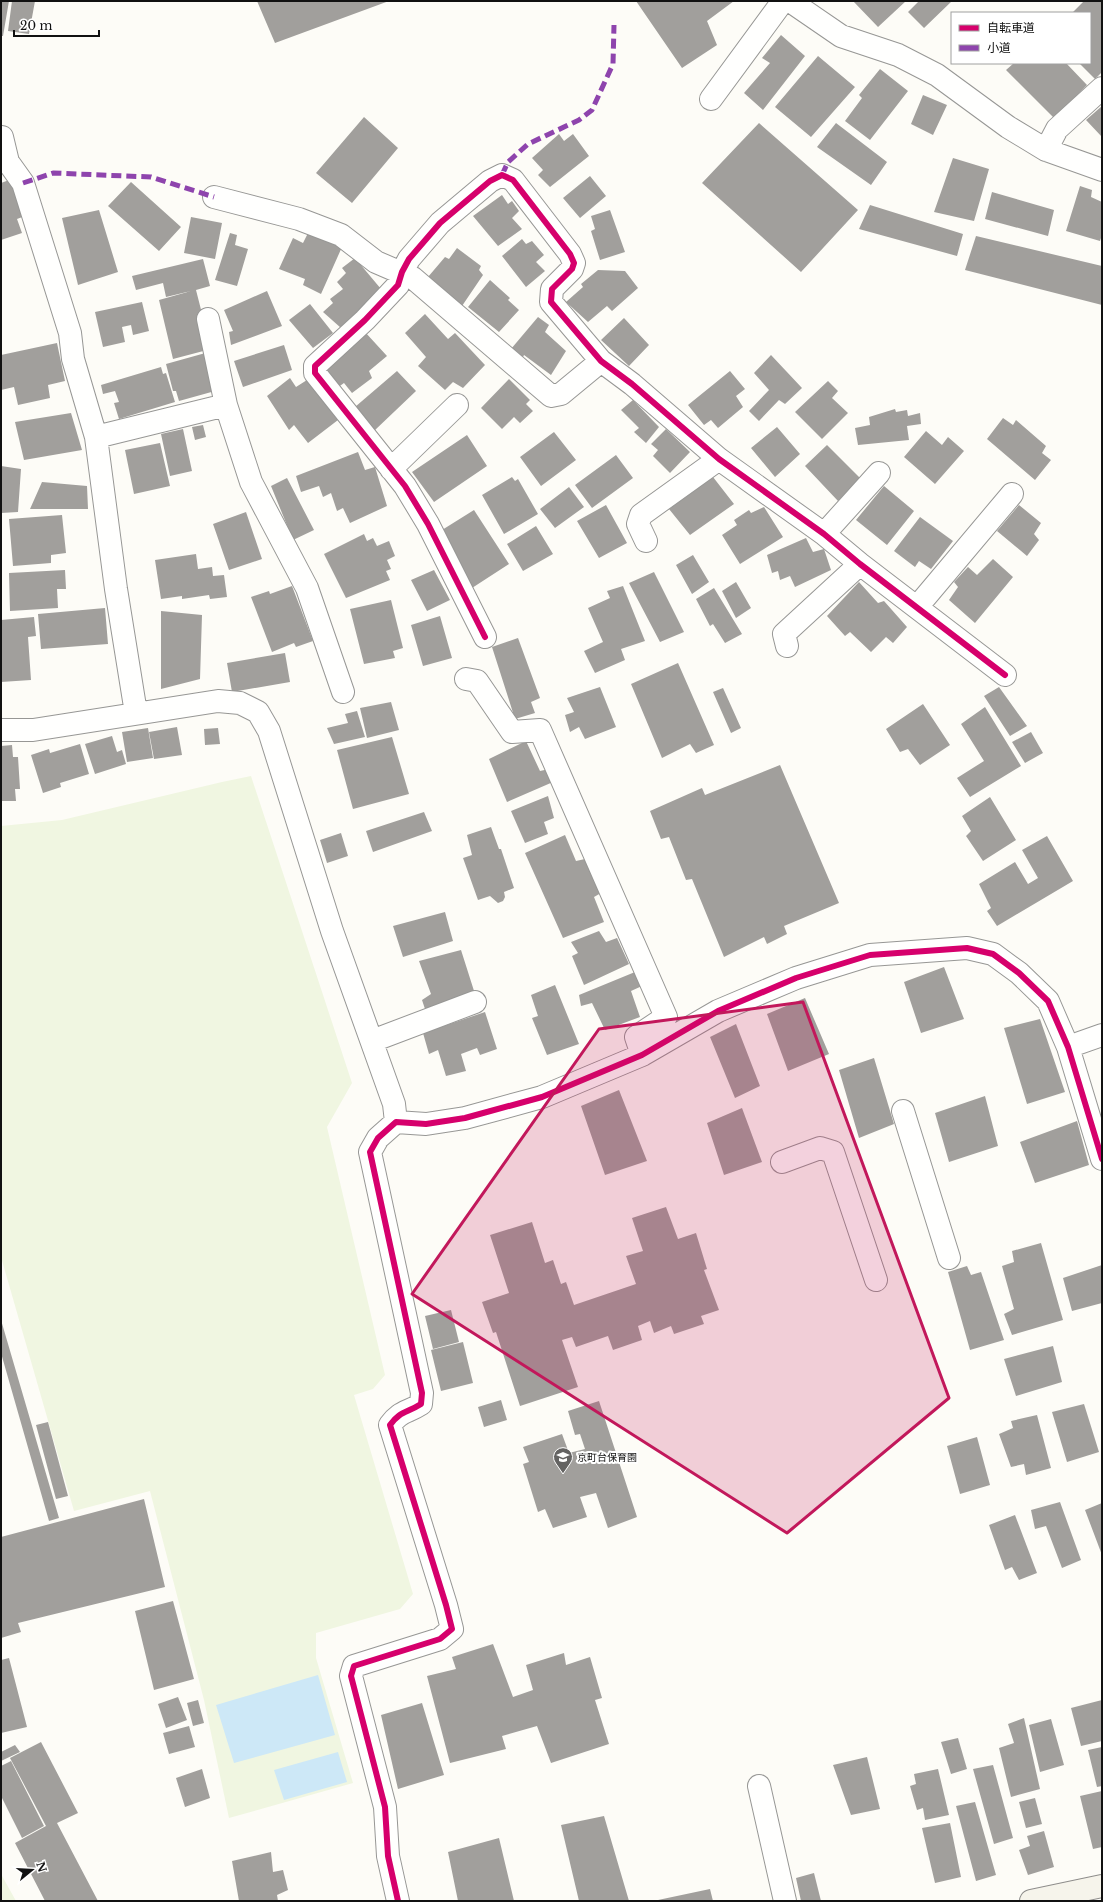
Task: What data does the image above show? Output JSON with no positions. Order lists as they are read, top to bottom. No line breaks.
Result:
{"places":{"school or university":["京町台保育園"]},"legend":["自転車道","小道"],"scale_bar":"20 m","north":"right"}
